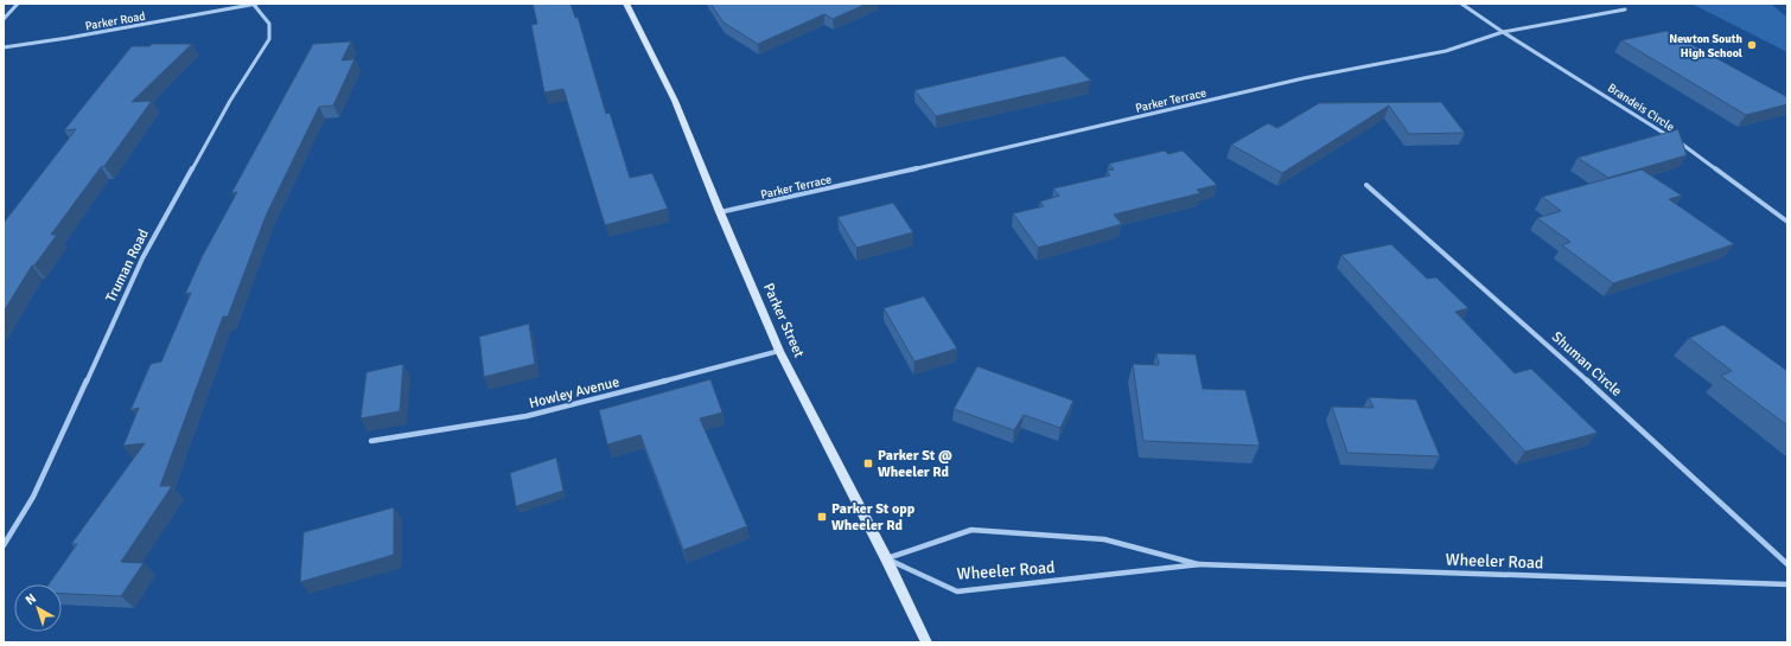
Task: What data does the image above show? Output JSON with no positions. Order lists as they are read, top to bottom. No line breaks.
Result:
{"streets":{"main road":["Parker Street"],"street":["Parker Road","Parker Terrace","Brandeis Circle","Truman Road","Shuman Circle","Howley Avenue","Wheeler Road"]},"crossings":[["Parker Road","Truman Road"],["Parker Terrace","Brandeis Circle"],["Parker Terrace","Parker Street"],["Parker Street","Howley Avenue"],["Parker Street","Wheeler Road"]],"places":{"other":["Newton South High School"],"transit":["Parker St @ Wheeler Rd","Parker St opp Wheeler Rd"]},"north":"top left"}
